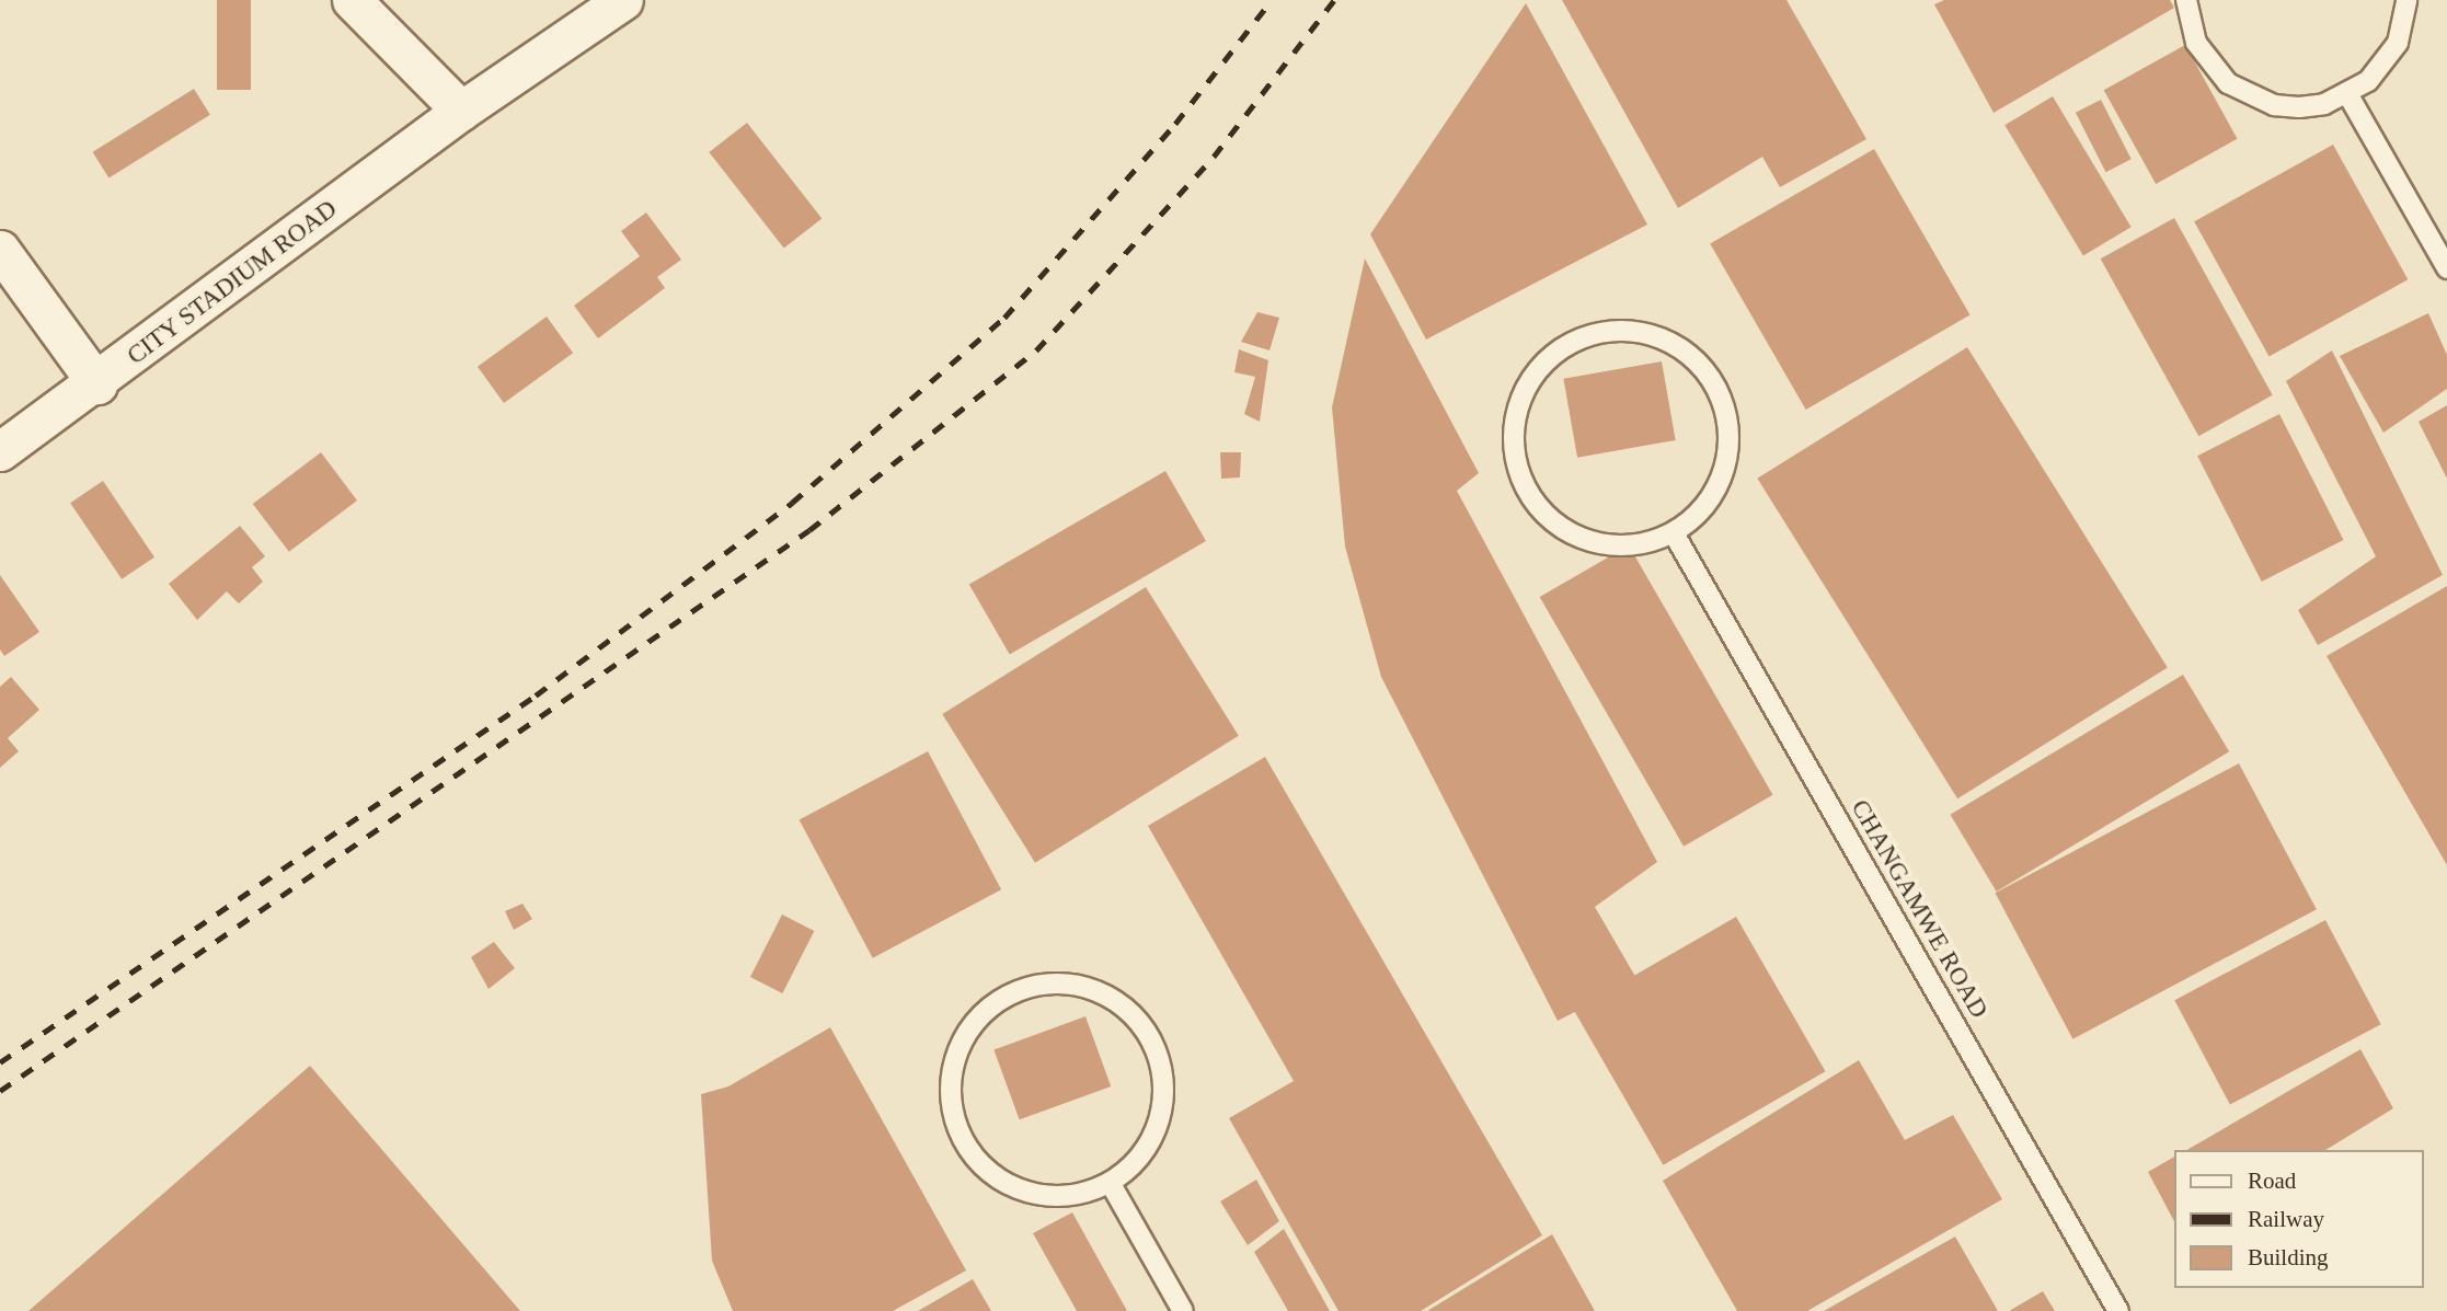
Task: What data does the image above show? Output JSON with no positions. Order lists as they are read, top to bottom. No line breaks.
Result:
{"streets":{"street":["CITY STADIUM ROAD"],"lane":["CHANGAMWE ROAD"]},"legend":["Road","Railway","Building"]}
